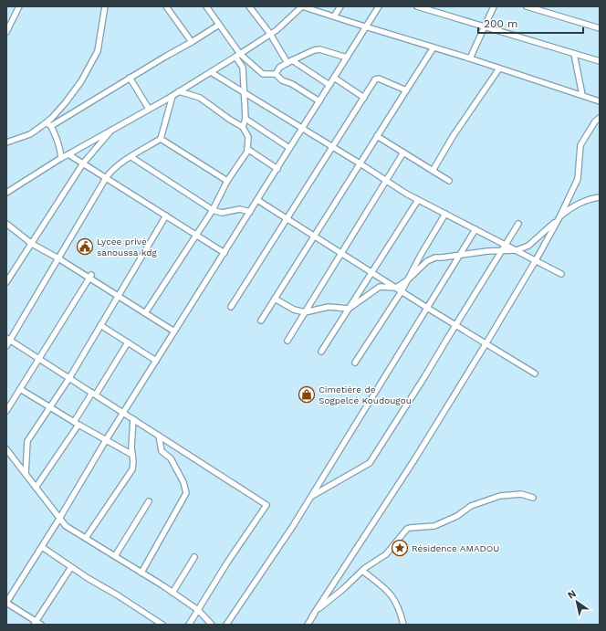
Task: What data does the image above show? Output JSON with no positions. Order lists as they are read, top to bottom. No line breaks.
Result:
{"places":{"public building":["Lycée privé sanoussa kdg"],"shop":["Cimetière de Sogpelcé Koudougou"],"place":["Résidence AMADOU"]},"scale_bar":"200 m","north":"top left"}
